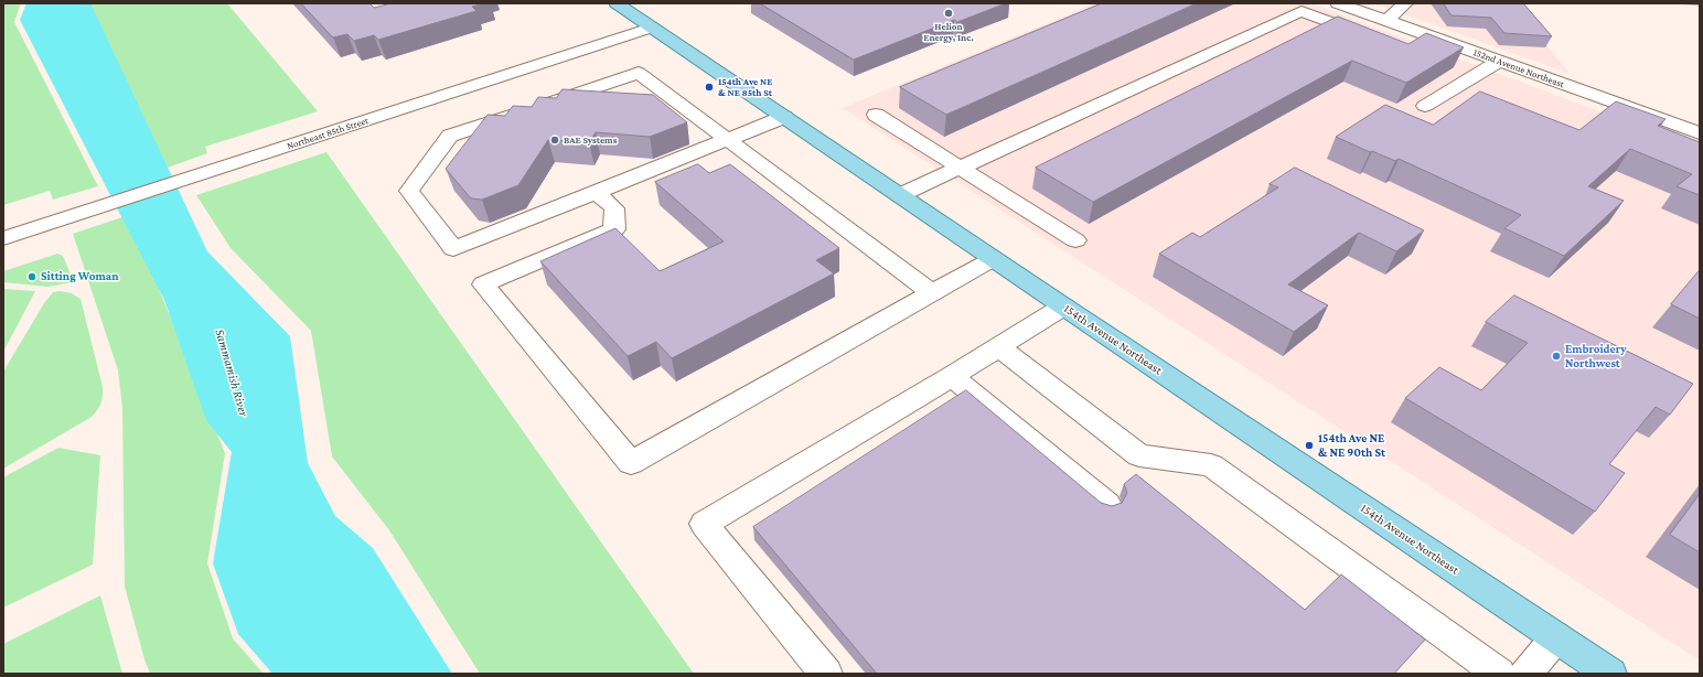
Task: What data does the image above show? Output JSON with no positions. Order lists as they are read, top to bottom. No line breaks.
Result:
{"streets":{"main road":["154th Avenue Northeast"],"street":["152nd Avenue Northeast","Northeast 85th Street"]},"crossings":[["Northeast 85th Street","154th Avenue Northeast"]],"water":["Sammamish River"],"places":["Helion Energy, Inc.","154th Ave NE & NE 85th St","BAE Systems","Sitting Woman","Embroidery Northwest","154th Ave NE & NE 90th St"]}
